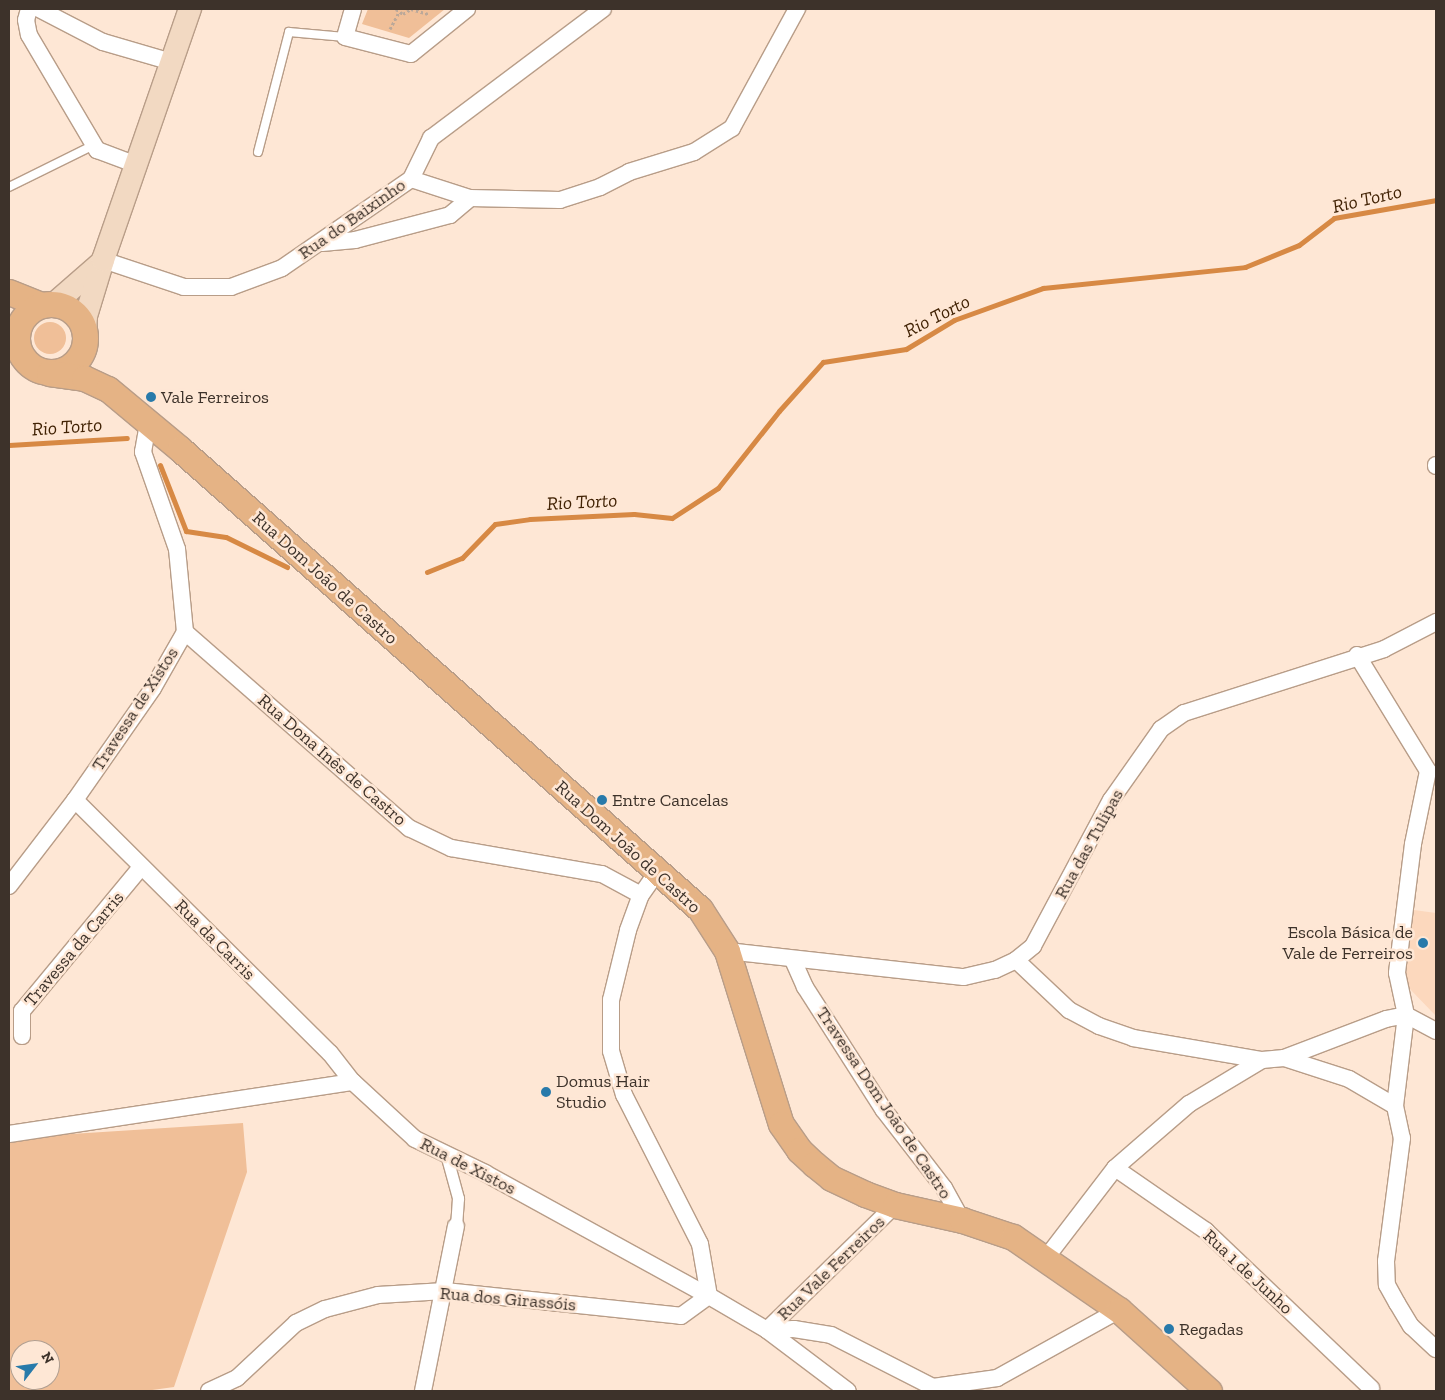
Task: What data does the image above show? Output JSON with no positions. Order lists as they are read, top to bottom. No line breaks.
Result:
{"streets":{"main road":["Rua Dom João de Castro"],"street":["Rua do Baixinho","Travessa de Xistos","Rua Dona Inês de Castro","Rua das Tulipas","Rua da Carris","Travessa da Carris","Travessa Dom João de Castro","Rua de Xistos","Rua Vale Ferreiros","Rua 1 de Junho","Rua dos Girassóis"]},"crossings":[["Rua Dom João de Castro","Travessa de Xistos"],["Rua Dom João de Castro","Rua das Tulipas"],["Rua Dom João de Castro","Travessa Dom João de Castro"],["Rua Dom João de Castro","Rua Vale Ferreiros"],["Travessa de Xistos","Rua Dona Inês de Castro"],["Travessa de Xistos","Rua da Carris"],["Rua das Tulipas","Travessa Dom João de Castro"],["Rua da Carris","Travessa da Carris"],["Rua da Carris","Rua de Xistos"],["Rua de Xistos","Rua Vale Ferreiros"],["Rua de Xistos","Rua dos Girassóis"]],"water":["Rio Torto"],"places":["Vale Ferreiros","Entre Cancelas","Escola Básica de Vale de Ferreiros","Domus Hair Studio","Regadas"],"north":"top right"}
